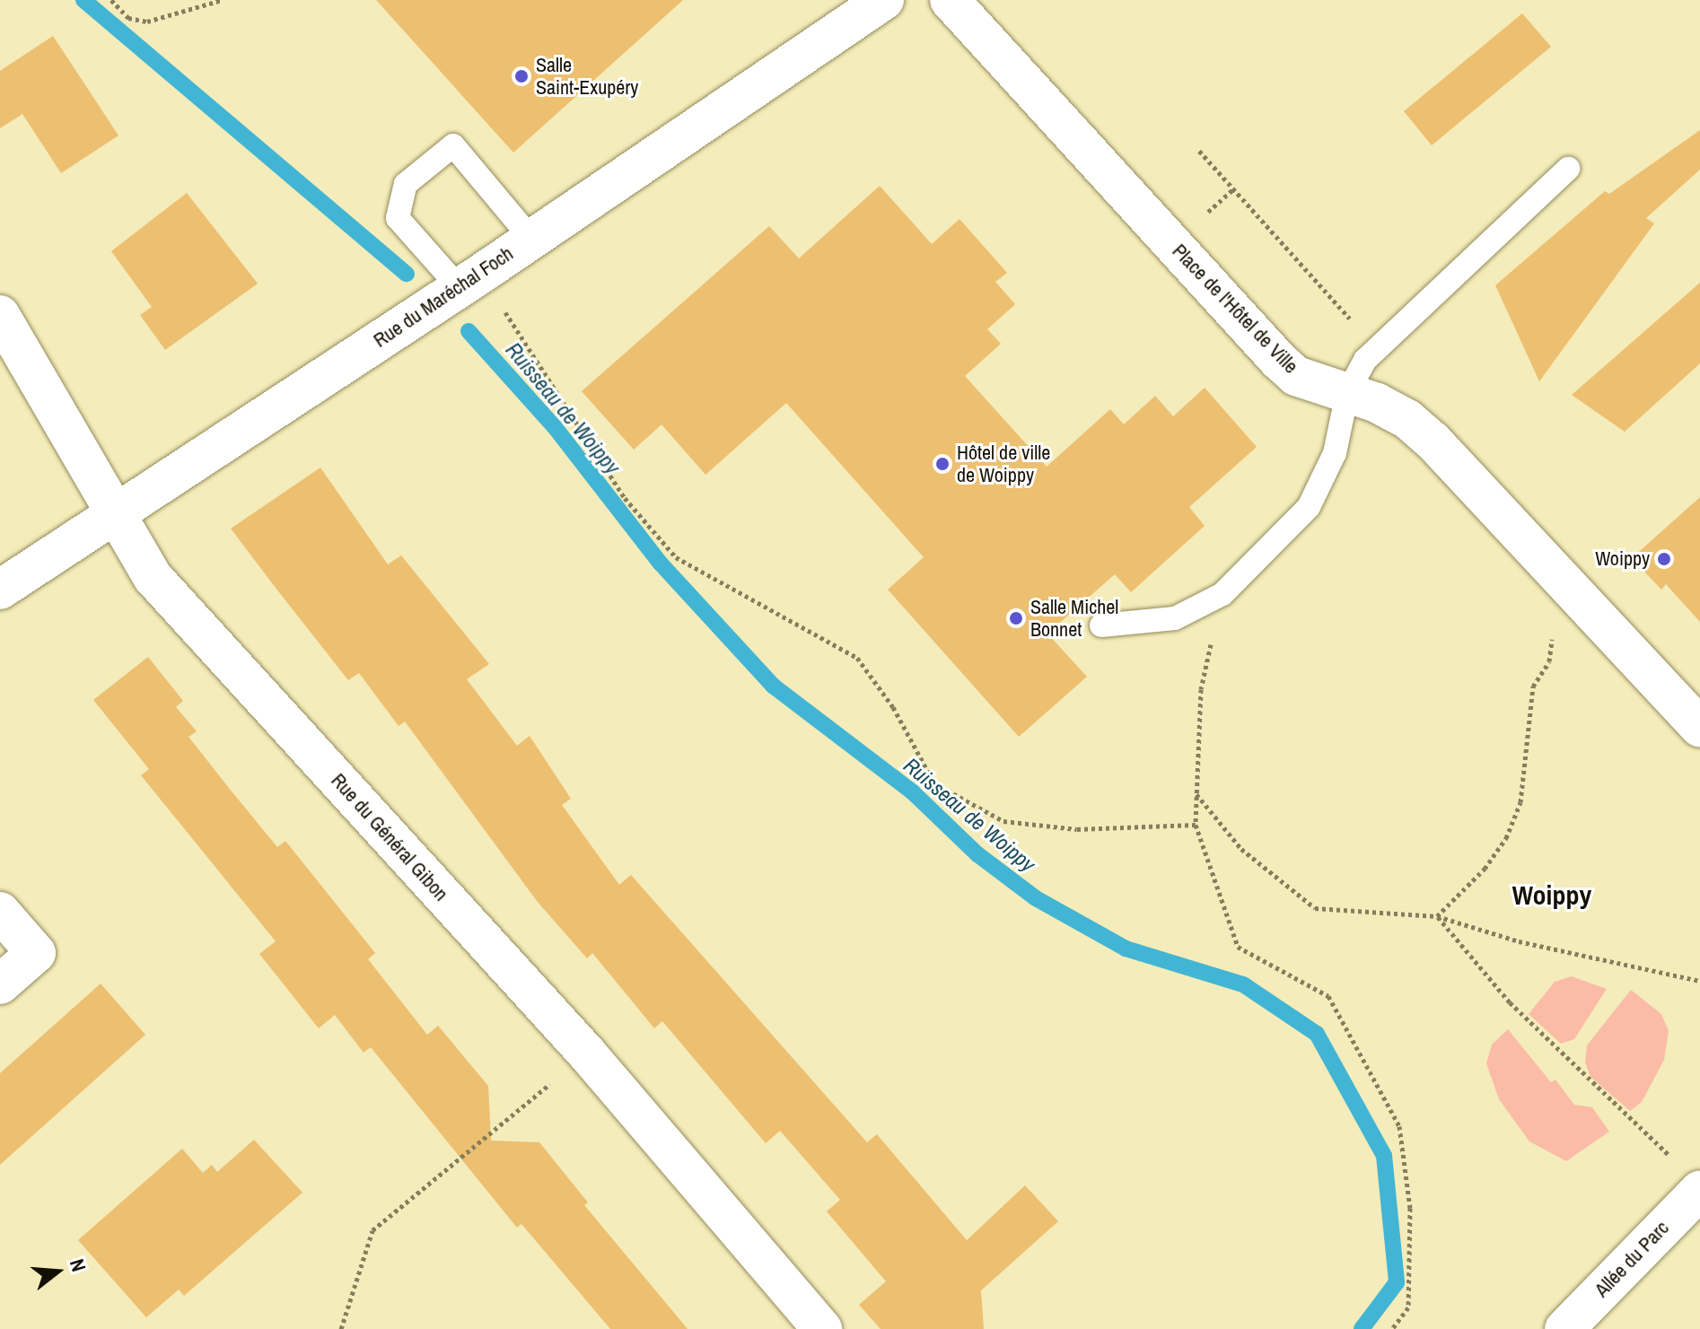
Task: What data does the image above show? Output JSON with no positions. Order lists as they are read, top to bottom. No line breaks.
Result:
{"streets":{"street":["Rue du Maréchal Foch","Place de l'Hôtel de Ville","Rue du Général Gibon","Allée du Parc"]},"crossings":[["Rue du Maréchal Foch","Rue du Général Gibon"]],"districts":["Woippy"],"water":["Ruisseau de Woippy"],"places":["Salle Saint-Exupéry","Hôtel de ville de Woippy","Woippy","Salle Michel Bonnet"],"north":"right"}
